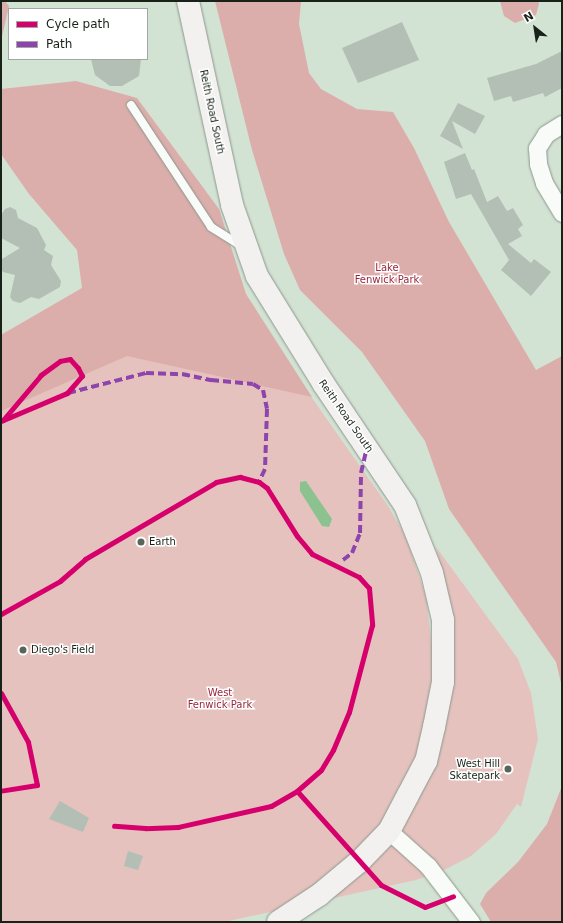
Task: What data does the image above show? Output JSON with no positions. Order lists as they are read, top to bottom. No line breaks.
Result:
{"streets":{"main road":["Reith Road South"]},"parks":["Lake Fenwick Park","West Fenwick Park"],"places":["Earth","Diego's Field","West Hill Skatepark"],"legend":["Cycle path","Path"],"north":"top left"}
